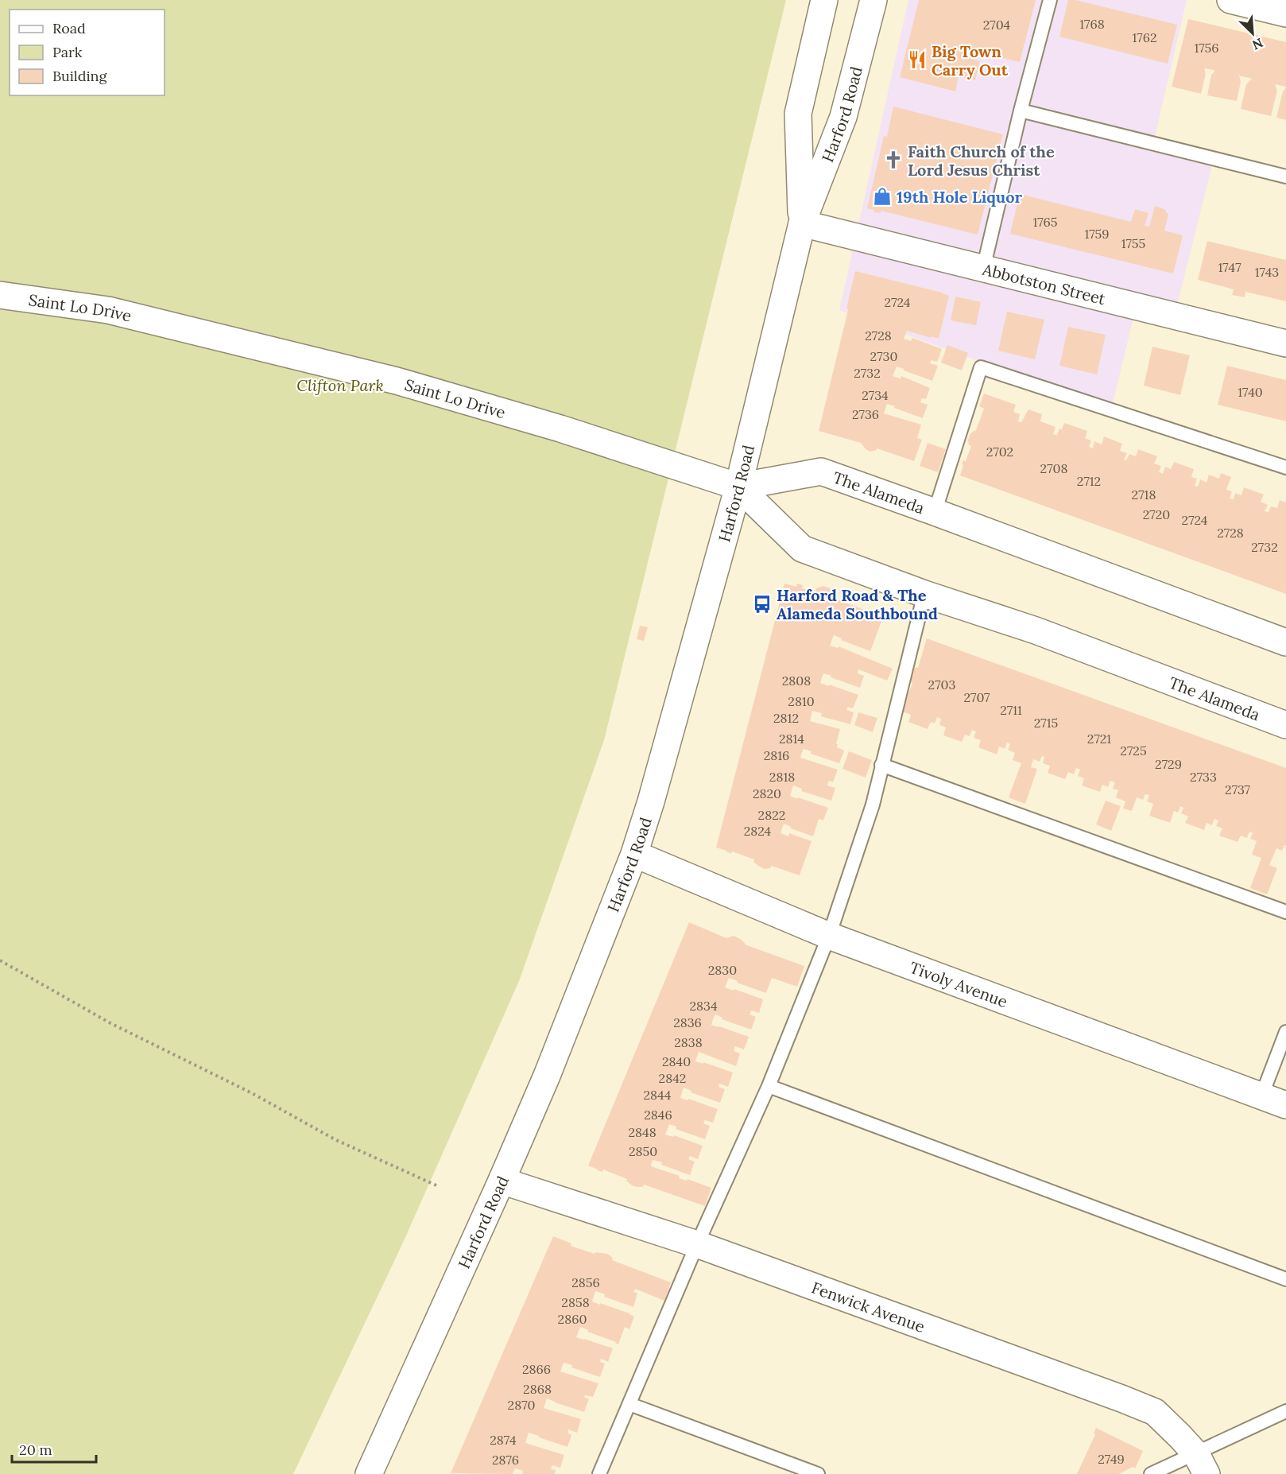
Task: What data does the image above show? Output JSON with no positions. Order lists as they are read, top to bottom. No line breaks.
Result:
{"streets":{"main road":["Harford Road","Abbotston Street","Saint Lo Drive","The Alameda","Tivoly Avenue","Fenwick Avenue"]},"crossings":[["Harford Road","Abbotston Street"],["Harford Road","Saint Lo Drive"],["Harford Road","The Alameda"],["Harford Road","Tivoly Avenue"],["Harford Road","Fenwick Avenue"],["Saint Lo Drive","The Alameda"]],"parks":["Clifton Park"],"places":{"restaurant":["Big Town Carry Out"],"church":["Faith Church of the Lord Jesus Christ"],"shop":["19th Hole Liquor"],"bus stop":["Harford Road & The Alameda Southbound"]},"house_numbers":["1768","2704","1762","1756","1765","1759","1755","1747","1743","2724","2728","2730","2732","1740","2734","2736","2702","2708","2712","2718","2720","2724","2728","2732","2808","2703","2707","2810","2711","2812","2715","2814","2721","2725","2816","2729","2818","2733","2737","2820","2822","2824","2830","2834","2836","2838","2840","2842","2844","2846","2848","2850","2856","2858","2860","2866","2868","2870","2874","2749","2876"],"legend":["Road","Park","Building"],"scale_bar":"20 m","north":"bottom right"}
